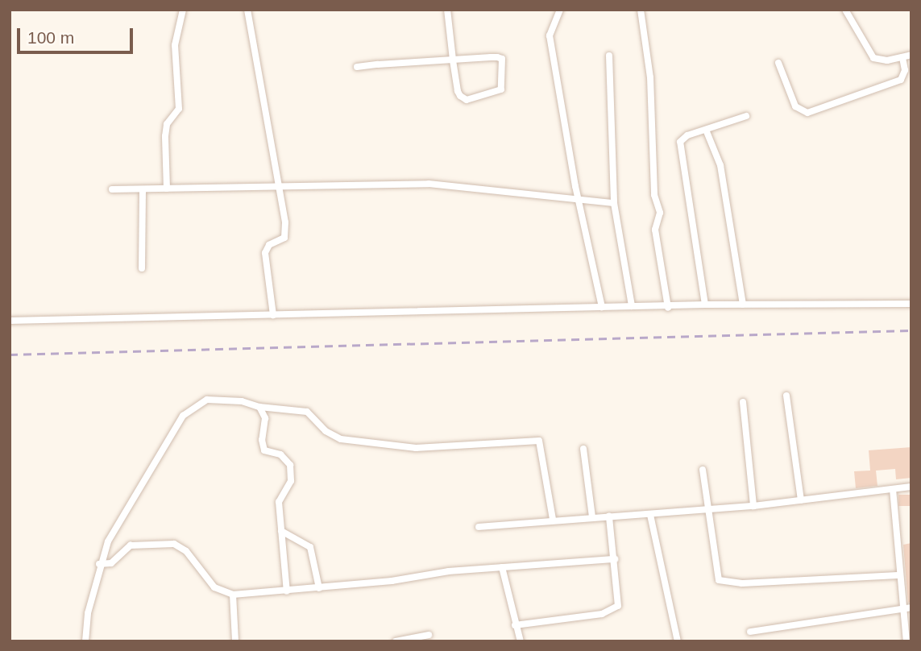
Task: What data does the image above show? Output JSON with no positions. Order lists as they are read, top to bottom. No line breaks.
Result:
{"scale_bar":"100 m"}
